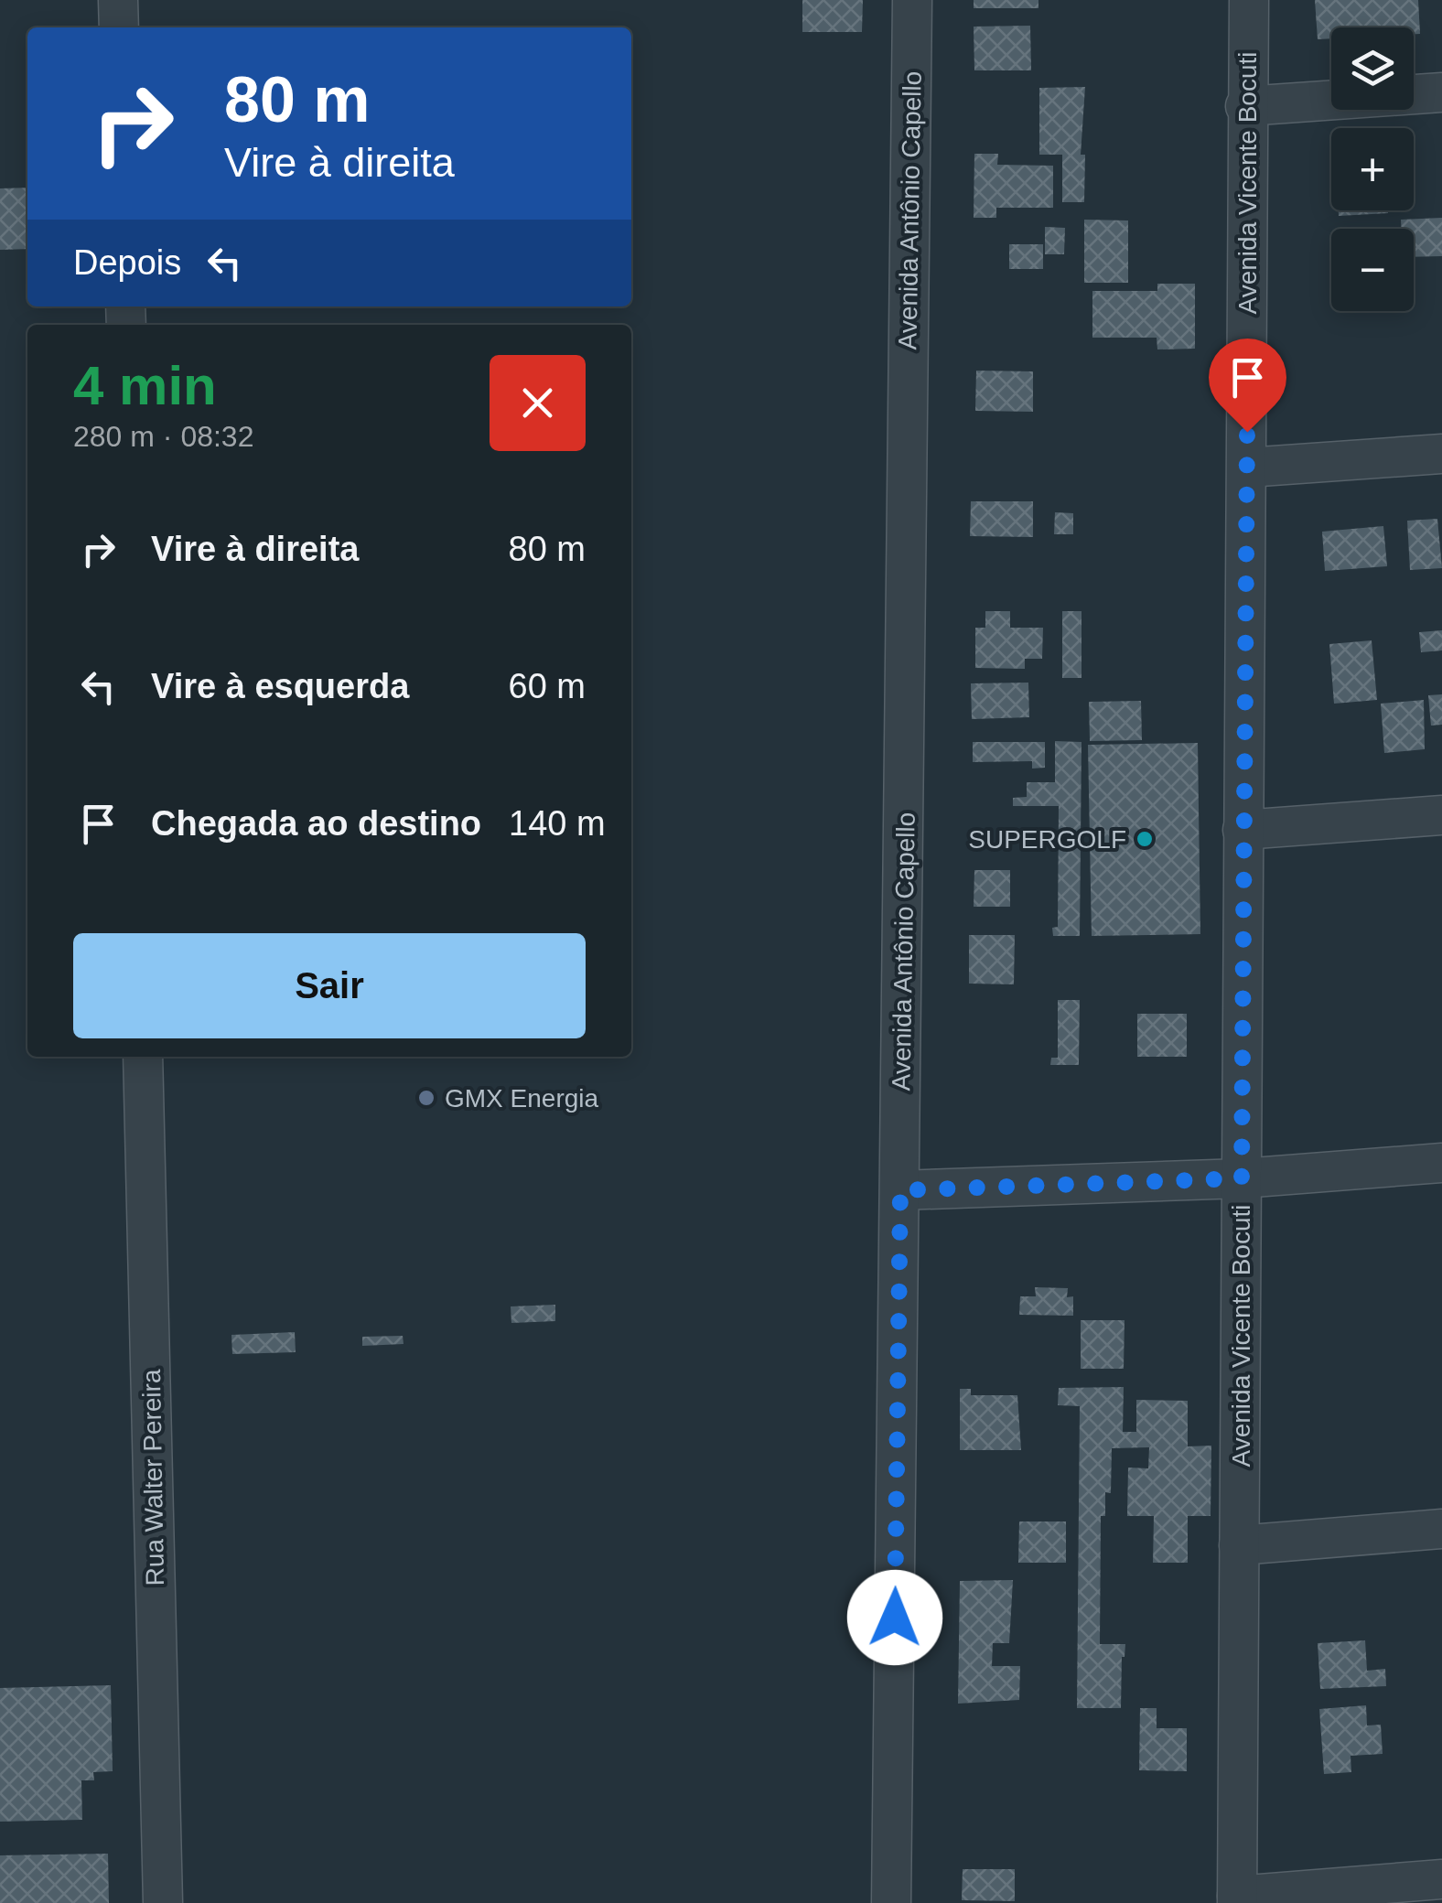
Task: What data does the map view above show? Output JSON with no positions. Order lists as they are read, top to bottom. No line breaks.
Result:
{"streets":{"street":["Avenida Vicente Bocuti","Avenida Antônio Capello","Rua Walter Pereira"]},"places":["SUPERGOLF","GMX Energia"],"page":{"map_buttons":["+","−"],"turn":["80 m","Vire à direita"],"then":"Depois","heading":["4 min","280 m · 08:32"],"list":[{"name":"Vire à direita","value":"80 m"},{"name":"Vire à esquerda","value":"60 m"},{"name":"Chegada ao destino","value":"140 m"}],"buttons":"Sair"}}
